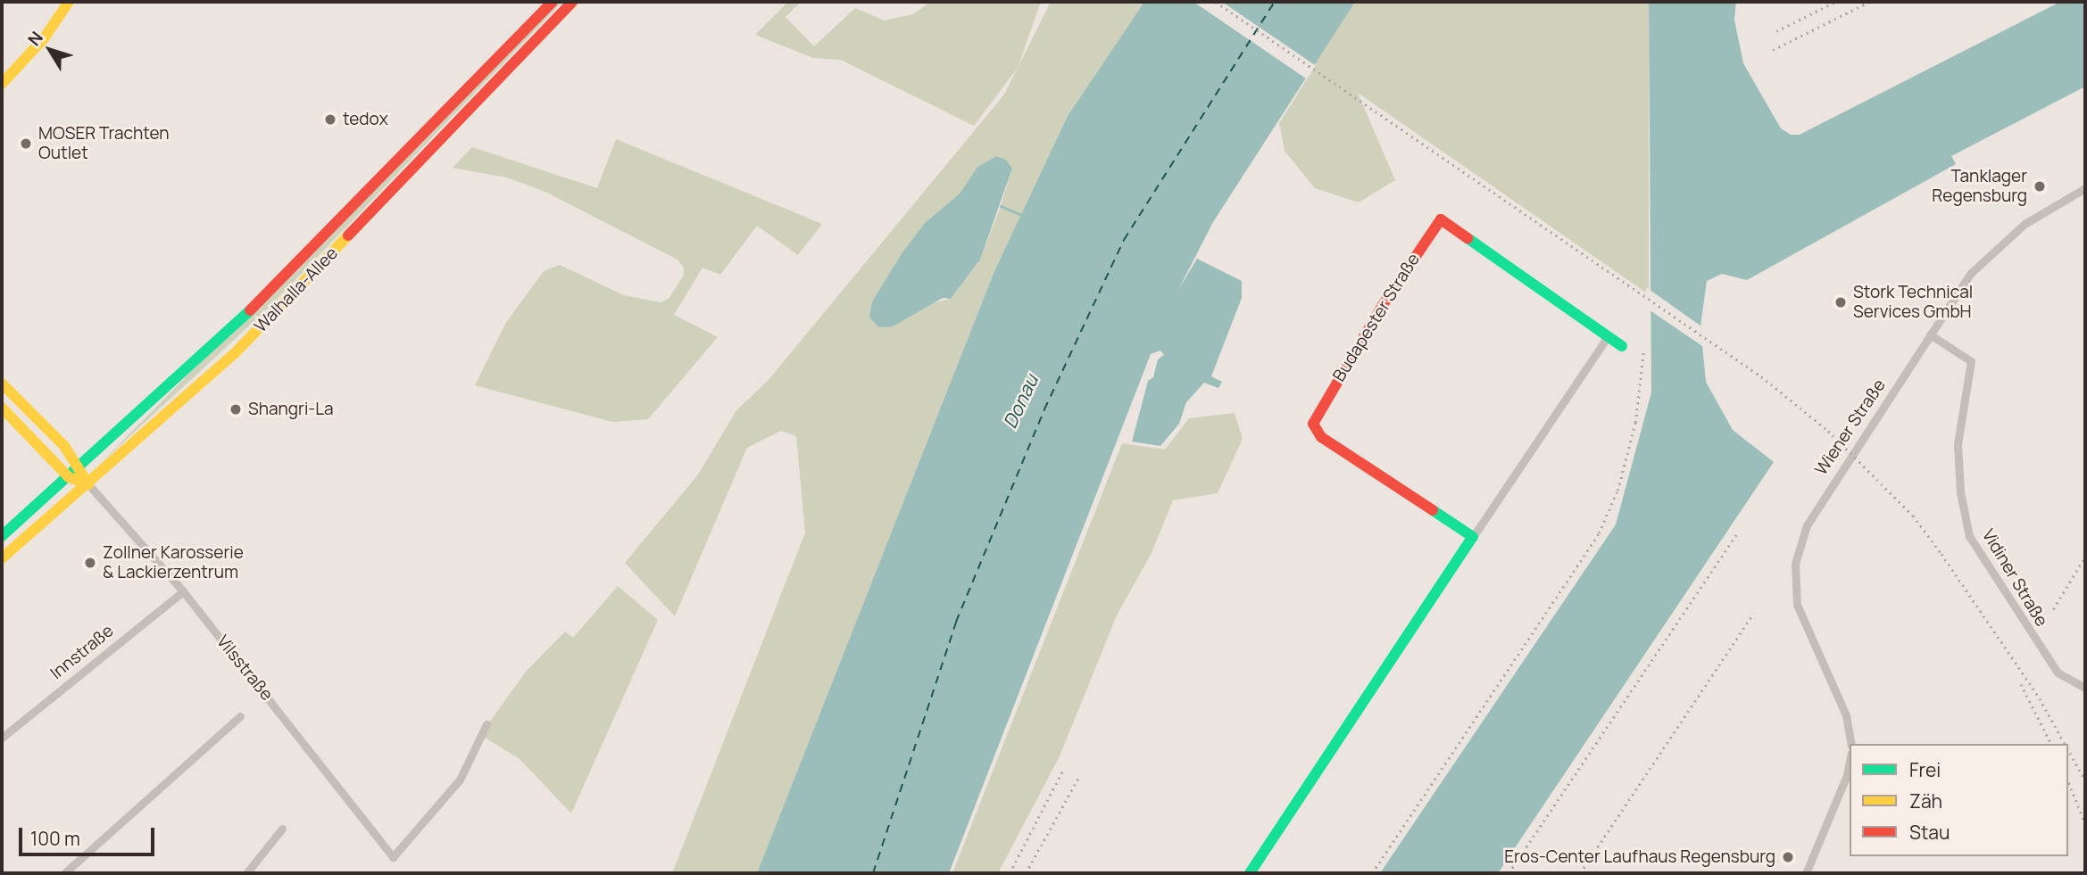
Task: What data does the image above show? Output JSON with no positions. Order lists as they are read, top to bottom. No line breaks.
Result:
{"streets":{"main road":["Walhalla-Allee","Budapester Straße","Vilsstraße"],"street":["Wiener Straße","Vidiner Straße","Innstraße"]},"crossings":[["Walhalla-Allee","Vilsstraße"],["Wiener Straße","Vidiner Straße"],["Innstraße","Vilsstraße"]],"water":["Donau"],"places":["tedox","MOSER Trachten Outlet","Tanklager Regensburg","Stork Technical Services GmbH","Shangri-La","Zollner Karosserie & Lackierzentrum","Eros-Center Laufhaus Regensburg"],"legend":["Frei","Zäh","Stau"],"scale_bar":"100 m","north":"top left"}
